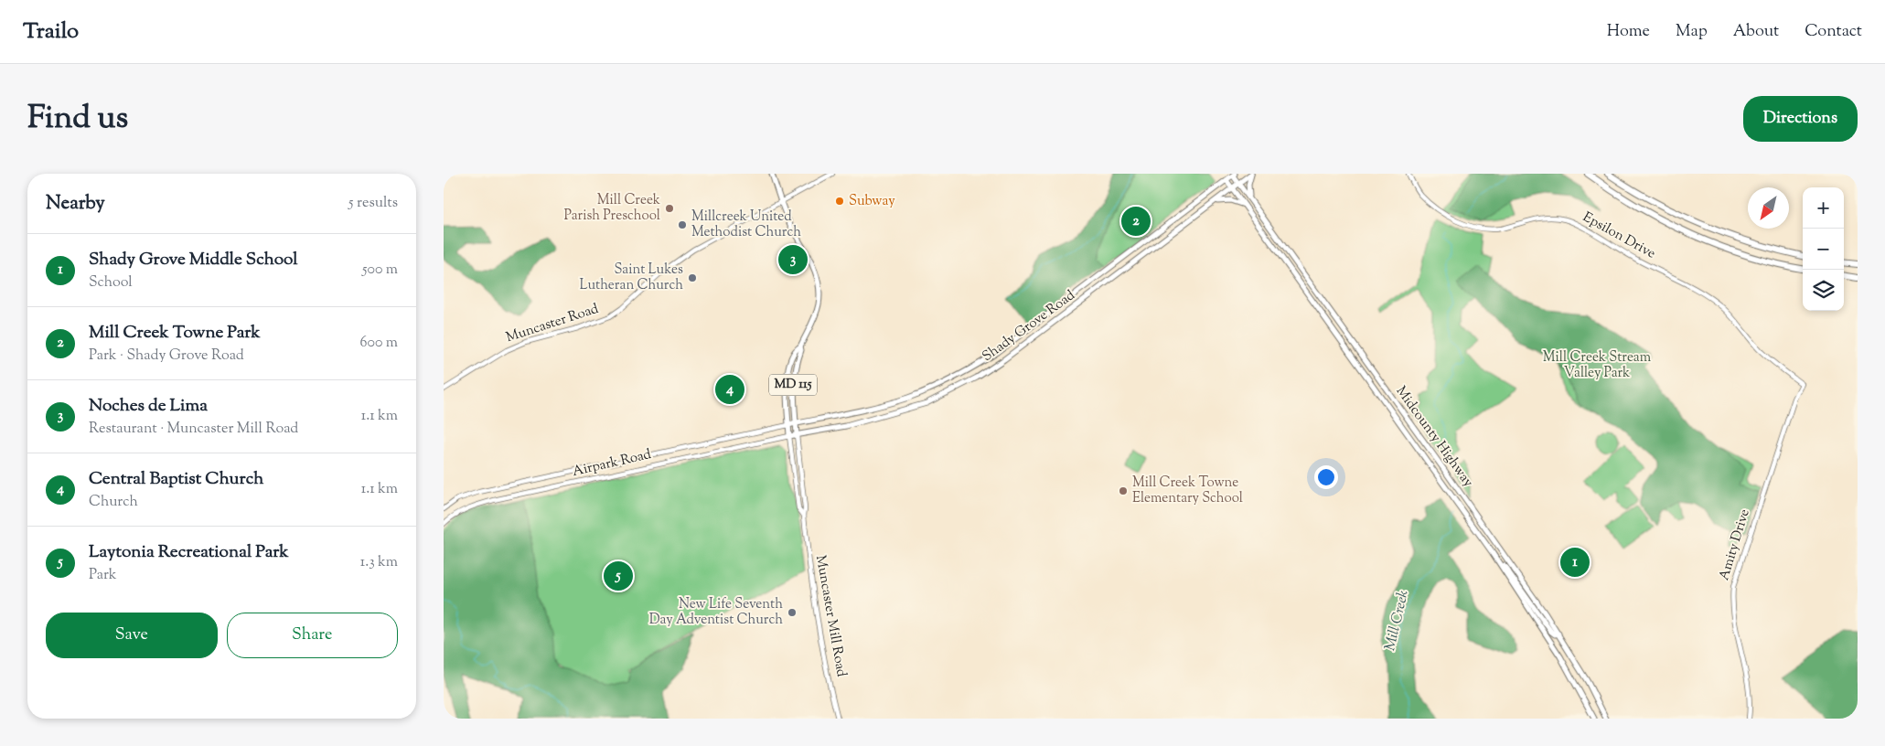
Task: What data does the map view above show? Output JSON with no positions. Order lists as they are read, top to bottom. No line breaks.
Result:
{"streets":{"main road":["Shady Grove Road","MD 115","Midcounty Highway","Muncaster Mill Road"],"street":["Epsilon Drive","Muncaster Road","Airpark Road","Amity Drive"]},"crossings":[["Epsilon Drive","Amity Drive"],["Muncaster Road","Muncaster Mill Road"],["Shady Grove Road","Midcounty Highway"],["Shady Grove Road","Airpark Road"],["Shady Grove Road","Muncaster Mill Road"],["Airpark Road","Muncaster Mill Road"]],"water":["Mill Creek"],"parks":["Mill Creek Stream Valley Park"],"places":["Subway","Mill Creek Parish Preschool","Millcreek United Methodist Church","Saint Lukes Lutheran Church","Mill Creek Towne Elementary School","New Life Seventh Day Adventist Church"],"north":"bottom left","page":{"header":"Trailo","nav":["Home","Map","About","Contact"],"title":"Find us","buttons":["Directions",["Save","Share"]],"heading":["Nearby","5 results"],"map_buttons":["+","−"],"pins":["2","3","4","1","5"],"list":[{"mark":"1","name":"Shady Grove Middle School","note":"School","value":"500 m"},{"mark":"2","name":"Mill Creek Towne Park","note":"Park · Shady Grove Road","value":"600 m"},{"mark":"3","name":"Noches de Lima","note":"Restaurant · Muncaster Mill Road","value":"1.1 km"},{"mark":"4","name":"Central Baptist Church","note":"Church","value":"1.1 km"},{"mark":"5","name":"Laytonia Recreational Park","note":"Park","value":"1.3 km"}]}}
